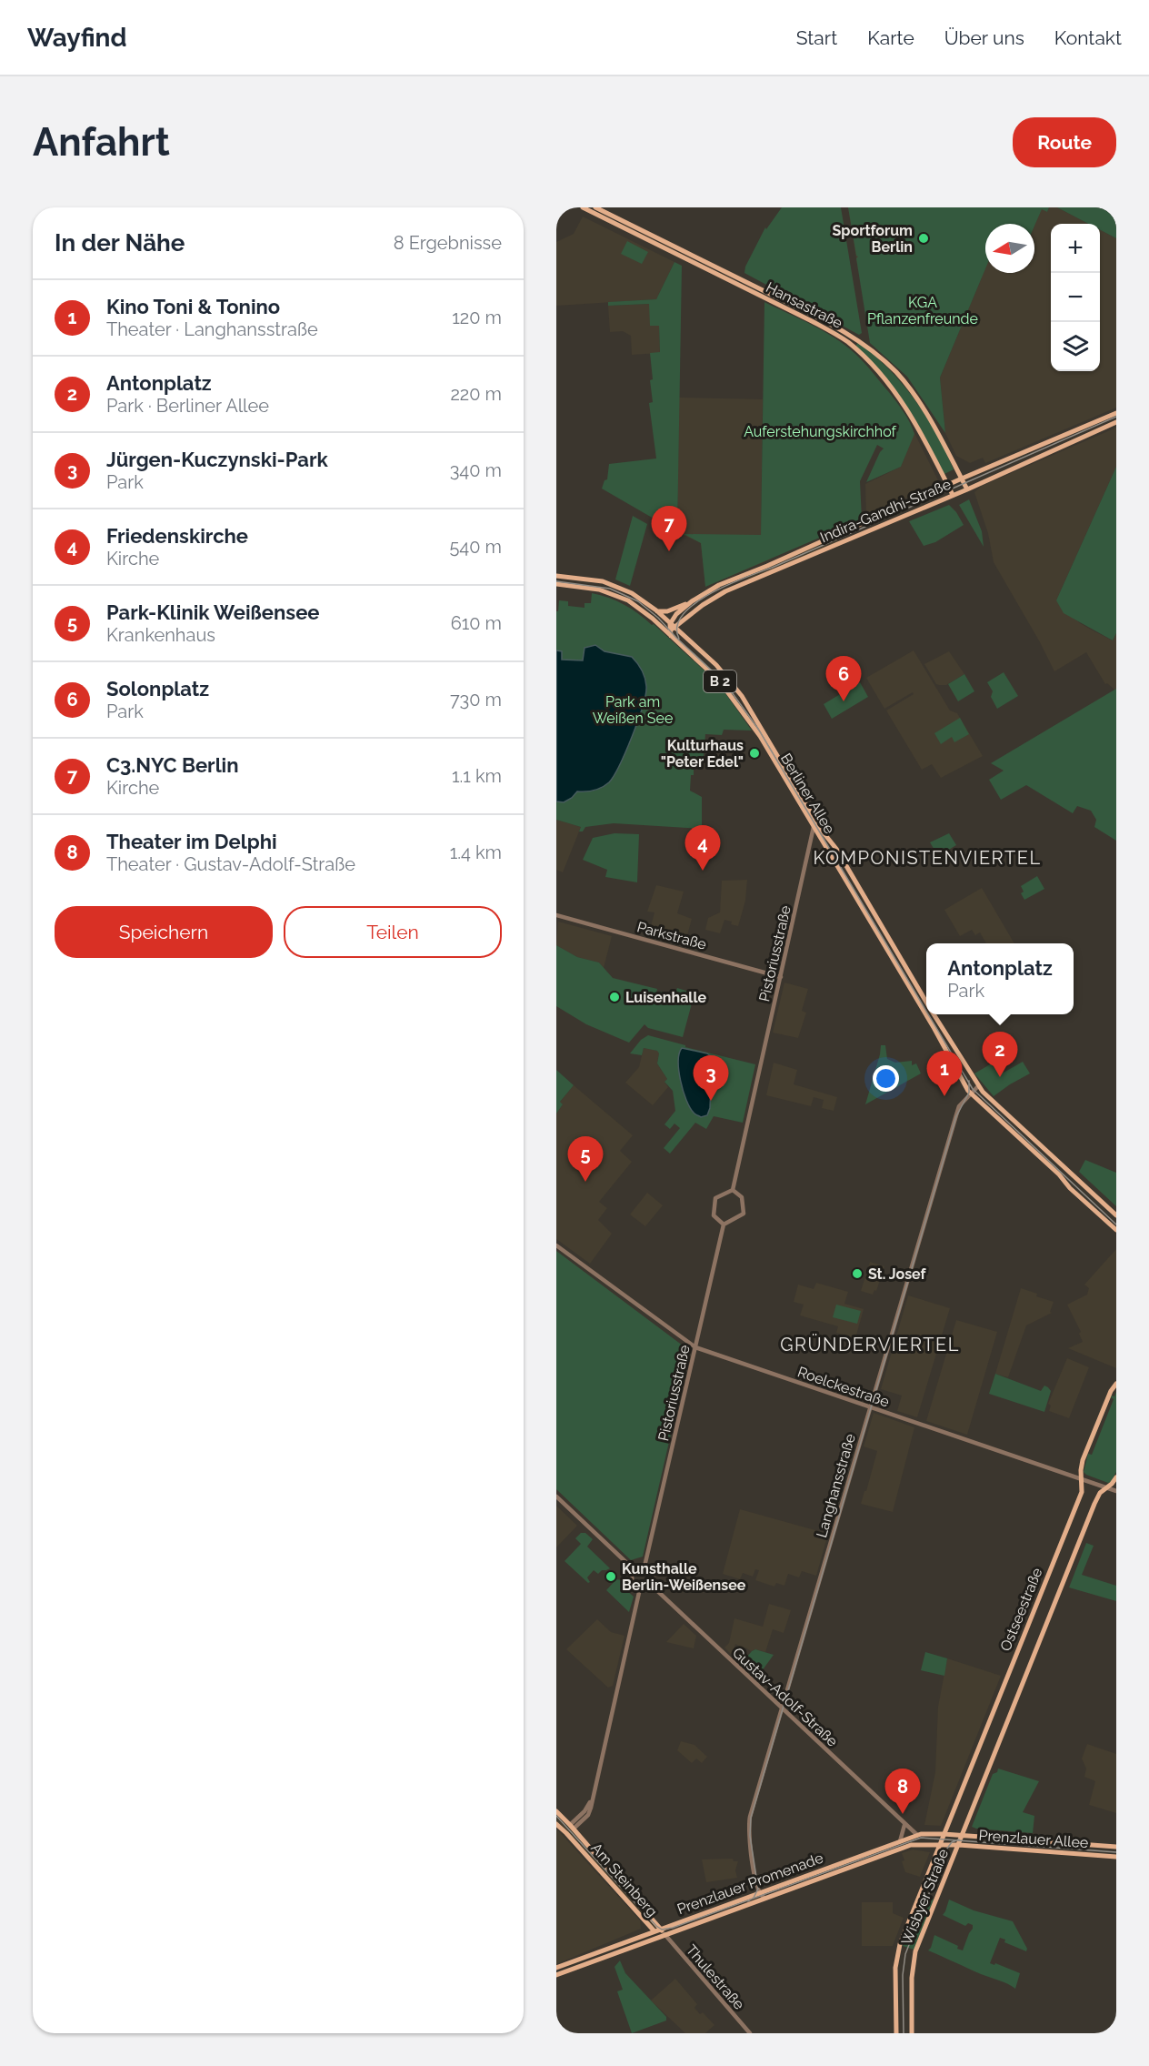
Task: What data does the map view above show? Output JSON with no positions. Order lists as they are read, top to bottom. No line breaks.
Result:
{"streets":{"main road":["Hansastraße","Indira-Gandhi-Straße","B 2","Berliner Allee","Ostseestraße","Prenzlauer Allee","Am Steinberg","Prenzlauer Promenade","Wisbyer Straße"],"street":["Parkstraße","Pistoriusstraße","Roelckestraße","Langhansstraße","Gustav-Adolf-Straße","Thulestraße"]},"crossings":[["Hansastraße","Indira-Gandhi-Straße"],["Indira-Gandhi-Straße","Berliner Allee"],["Berliner Allee","Pistoriusstraße"],["Berliner Allee","Langhansstraße"],["Parkstraße","Pistoriusstraße"],["Pistoriusstraße","Roelckestraße"],["Pistoriusstraße","Gustav-Adolf-Straße"],["Roelckestraße","Langhansstraße"],["Roelckestraße","Ostseestraße"],["Langhansstraße","Gustav-Adolf-Straße"],["Langhansstraße","Prenzlauer Promenade"],["Ostseestraße","Prenzlauer Allee"],["Ostseestraße","Prenzlauer Promenade"],["Ostseestraße","Wisbyer Straße"],["Gustav-Adolf-Straße","Prenzlauer Promenade"],["Prenzlauer Allee","Prenzlauer Promenade"],["Prenzlauer Allee","Wisbyer Straße"],["Am Steinberg","Prenzlauer Promenade"],["Am Steinberg","Thulestraße"],["Prenzlauer Promenade","Wisbyer Straße"],["Prenzlauer Promenade","Thulestraße"]],"districts":["KOMPONISTENVIERTEL","GRÜNDERVIERTEL"],"parks":["KGA Pflanzenfreunde","Auferstehungskirchhof","Park am Weißen See"],"places":["Sportforum Berlin","Kulturhaus \"Peter Edel\"","Luisenhalle","St. Josef","Kunsthalle Berlin-Weißensee"],"north":"left","page":{"header":"Wayfind","nav":["Start","Karte","Über uns","Kontakt"],"buttons":["Route",["Speichern","Teilen"]],"title":"Anfahrt","heading":["In der Nähe","8 Ergebnisse"],"map_buttons":["+","−"],"list":[{"mark":"1","name":"Kino Toni & Tonino","note":"Theater · Langhansstraße","value":"120 m"},{"mark":"2","name":"Antonplatz","note":"Park · Berliner Allee","value":"220 m"},{"mark":"3","name":"Jürgen-Kuczynski-Park","note":"Park","value":"340 m"},{"mark":"4","name":"Friedenskirche","note":"Kirche","value":"540 m"},{"mark":"5","name":"Park-Klinik Weißensee","note":"Krankenhaus","value":"610 m"},{"mark":"6","name":"Solonplatz","note":"Park","value":"730 m"},{"mark":"7","name":"C3.NYC Berlin","note":"Kirche","value":"1.1 km"},{"mark":"8","name":"Theater im Delphi","note":"Theater · Gustav-Adolf-Straße","value":"1.4 km"}],"pins":["7","6","4","2","1","3","5","8"],"popup":["Antonplatz","Park"]}}
